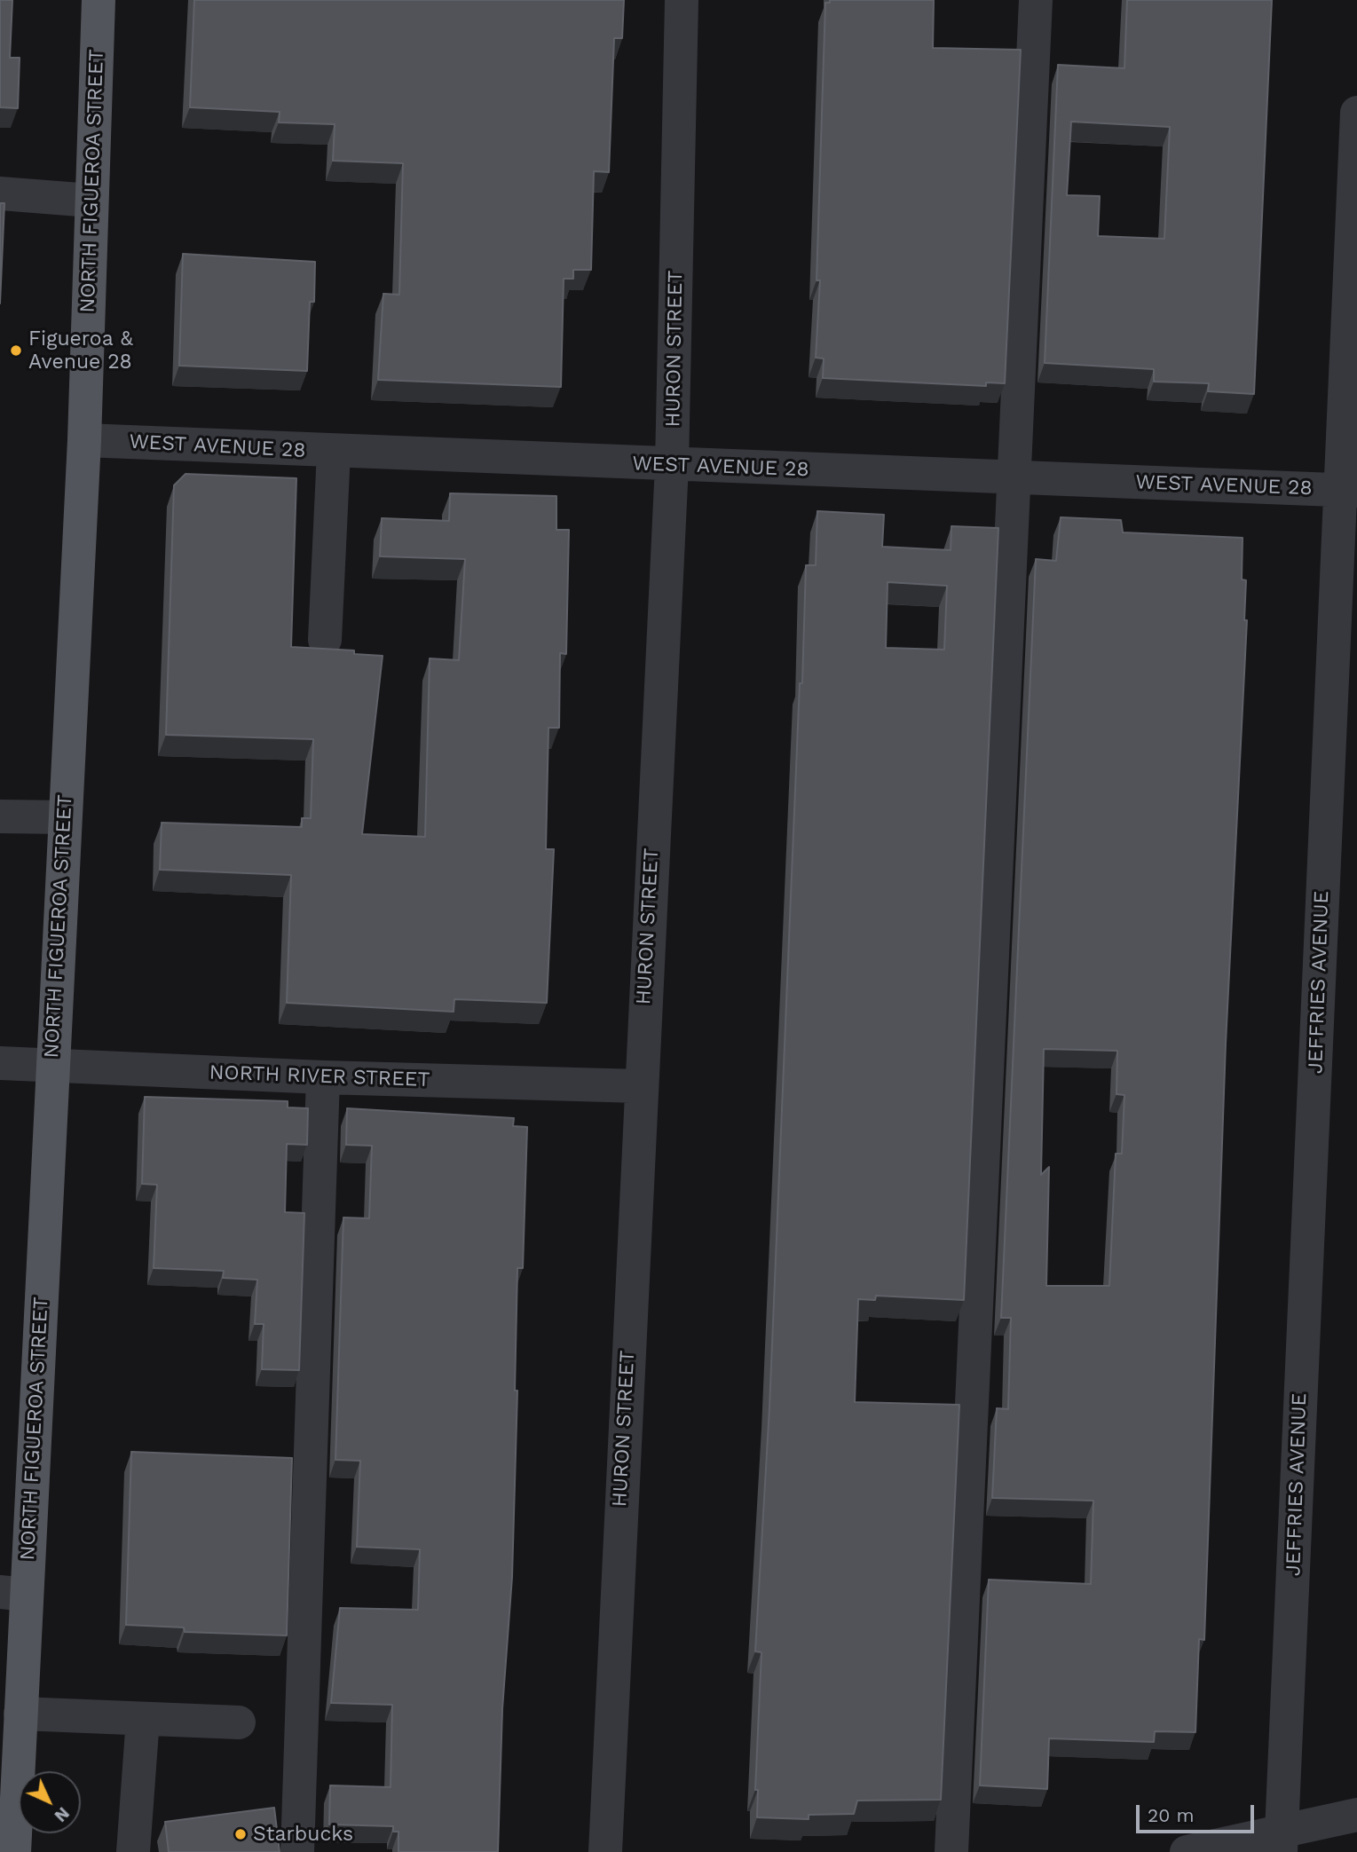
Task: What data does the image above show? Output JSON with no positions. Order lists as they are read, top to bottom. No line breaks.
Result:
{"streets":{"main road":["NORTH FIGUEROA STREET"],"street":["HURON STREET","WEST AVENUE 28","JEFFRIES AVENUE","NORTH RIVER STREET"]},"crossings":[["NORTH FIGUEROA STREET","WEST AVENUE 28"],["NORTH FIGUEROA STREET","NORTH RIVER STREET"],["HURON STREET","WEST AVENUE 28"],["HURON STREET","NORTH RIVER STREET"],["WEST AVENUE 28","JEFFRIES AVENUE"]],"places":["Figueroa & Avenue 28","Starbucks"],"scale_bar":"20 m","north":"bottom right"}
